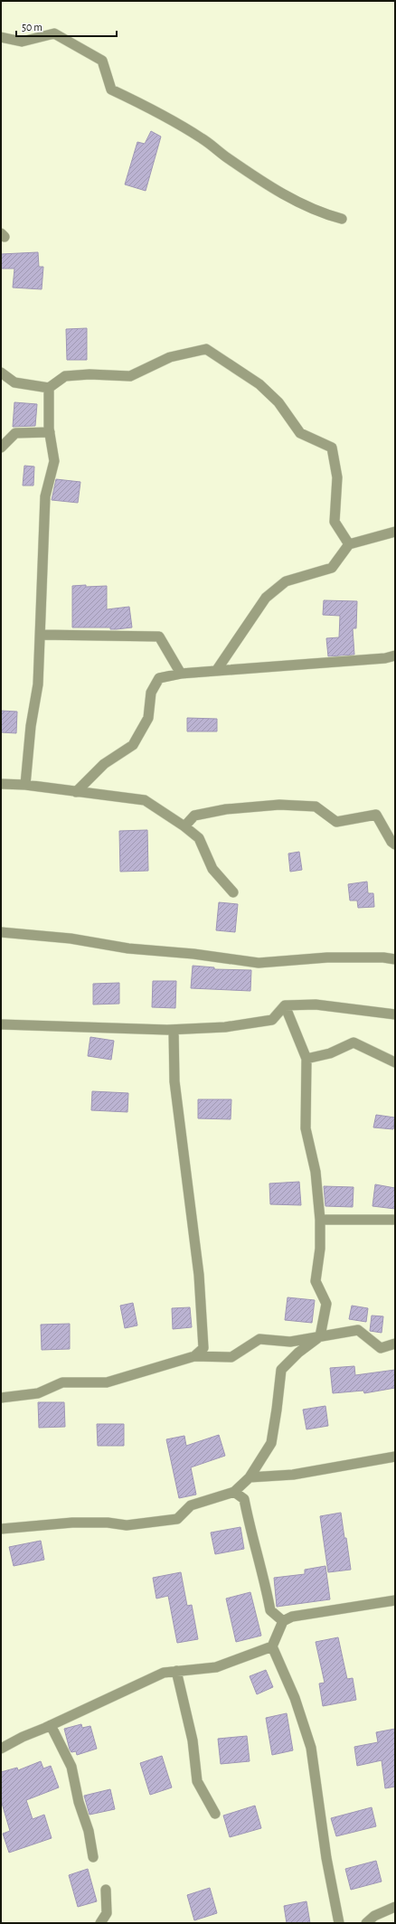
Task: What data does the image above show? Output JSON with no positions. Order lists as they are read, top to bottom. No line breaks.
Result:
{"scale_bar":"50 m"}
